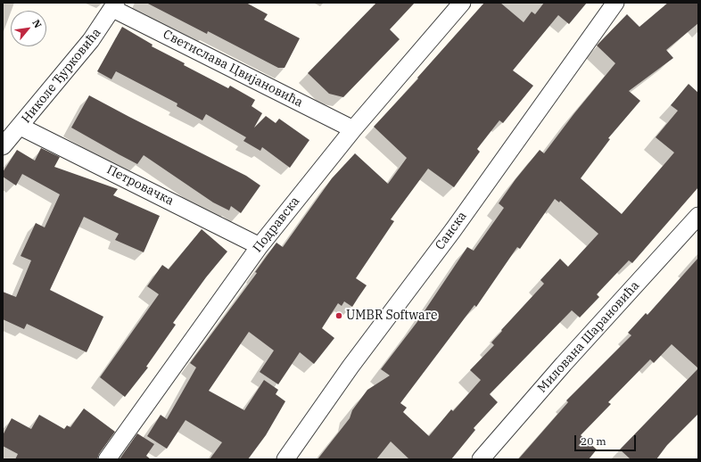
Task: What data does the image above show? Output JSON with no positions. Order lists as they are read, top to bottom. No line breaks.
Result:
{"streets":{"street":["Светислава Цвијановића","Николе Ђурковића","Петровачка","Подравска","Санска","Милована Шарановића"]},"crossings":[["Светислава Цвијановића","Николе Ђурковића"],["Светислава Цвијановића","Подравска"],["Николе Ђурковића","Петровачка"],["Петровачка","Подравска"]],"places":["UMBR Software"],"scale_bar":"20 m","north":"top right"}
